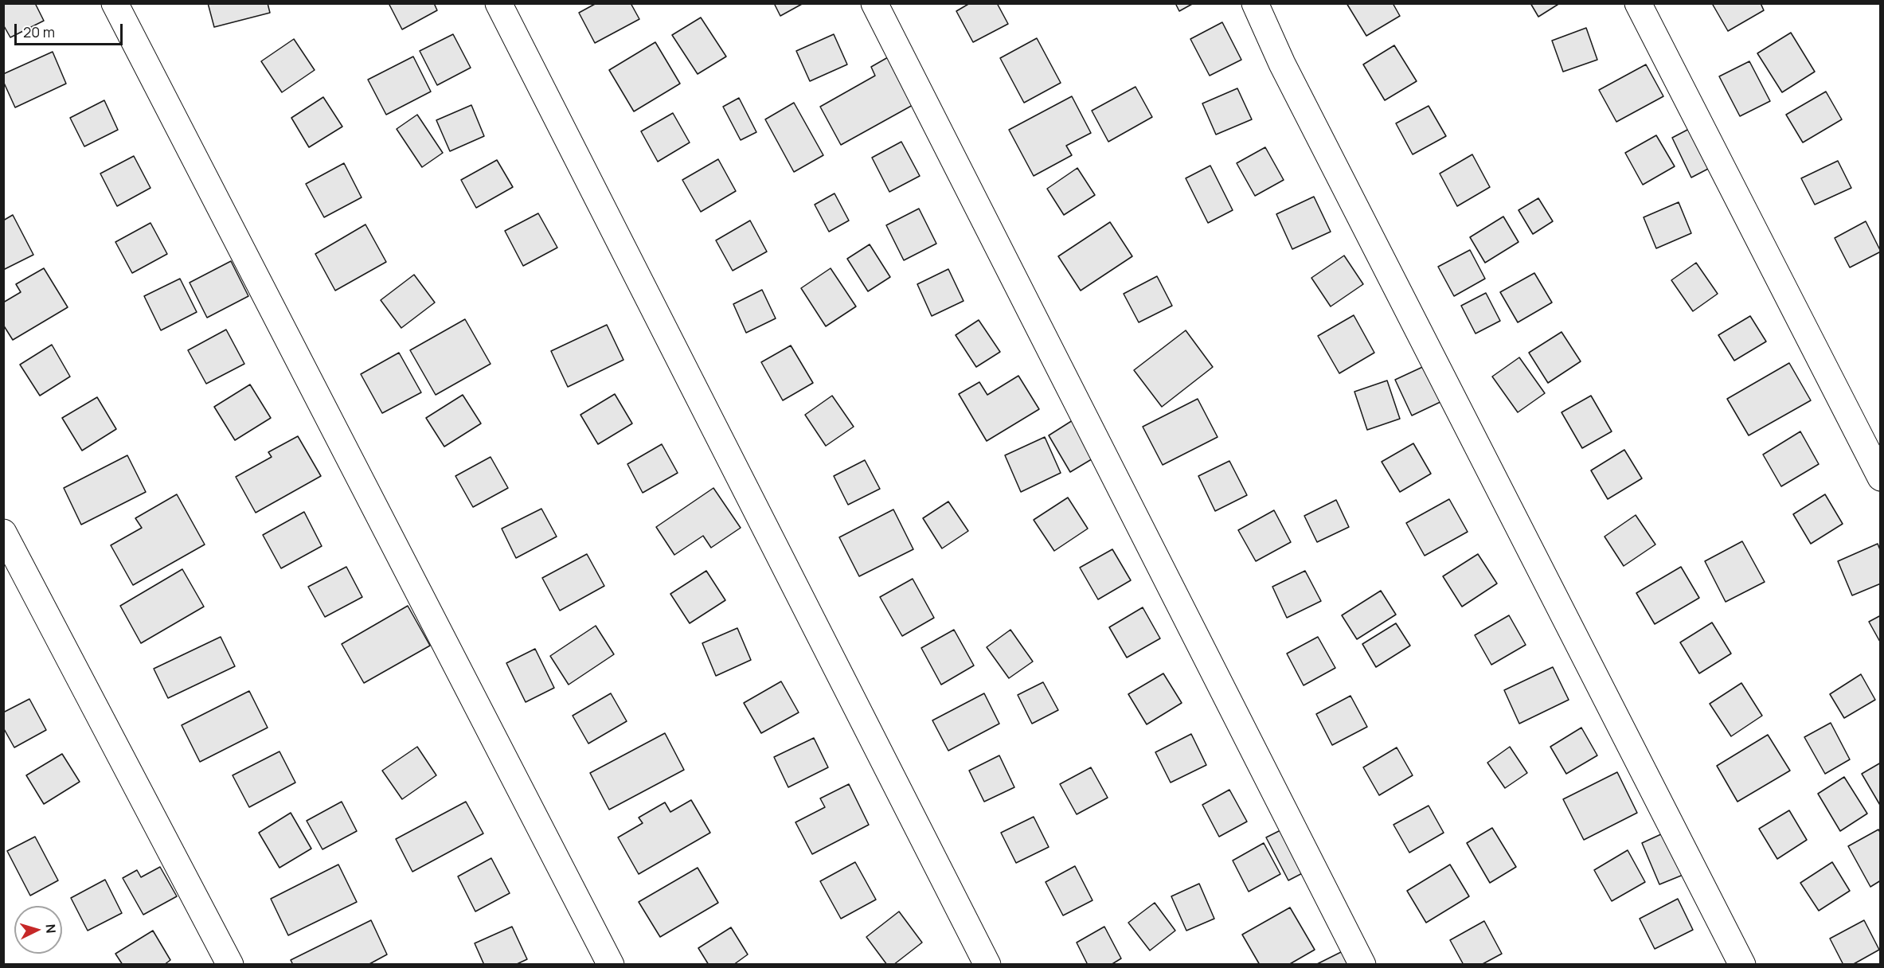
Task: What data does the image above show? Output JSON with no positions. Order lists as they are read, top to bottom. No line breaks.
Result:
{"scale_bar":"20 m","north":"right"}
